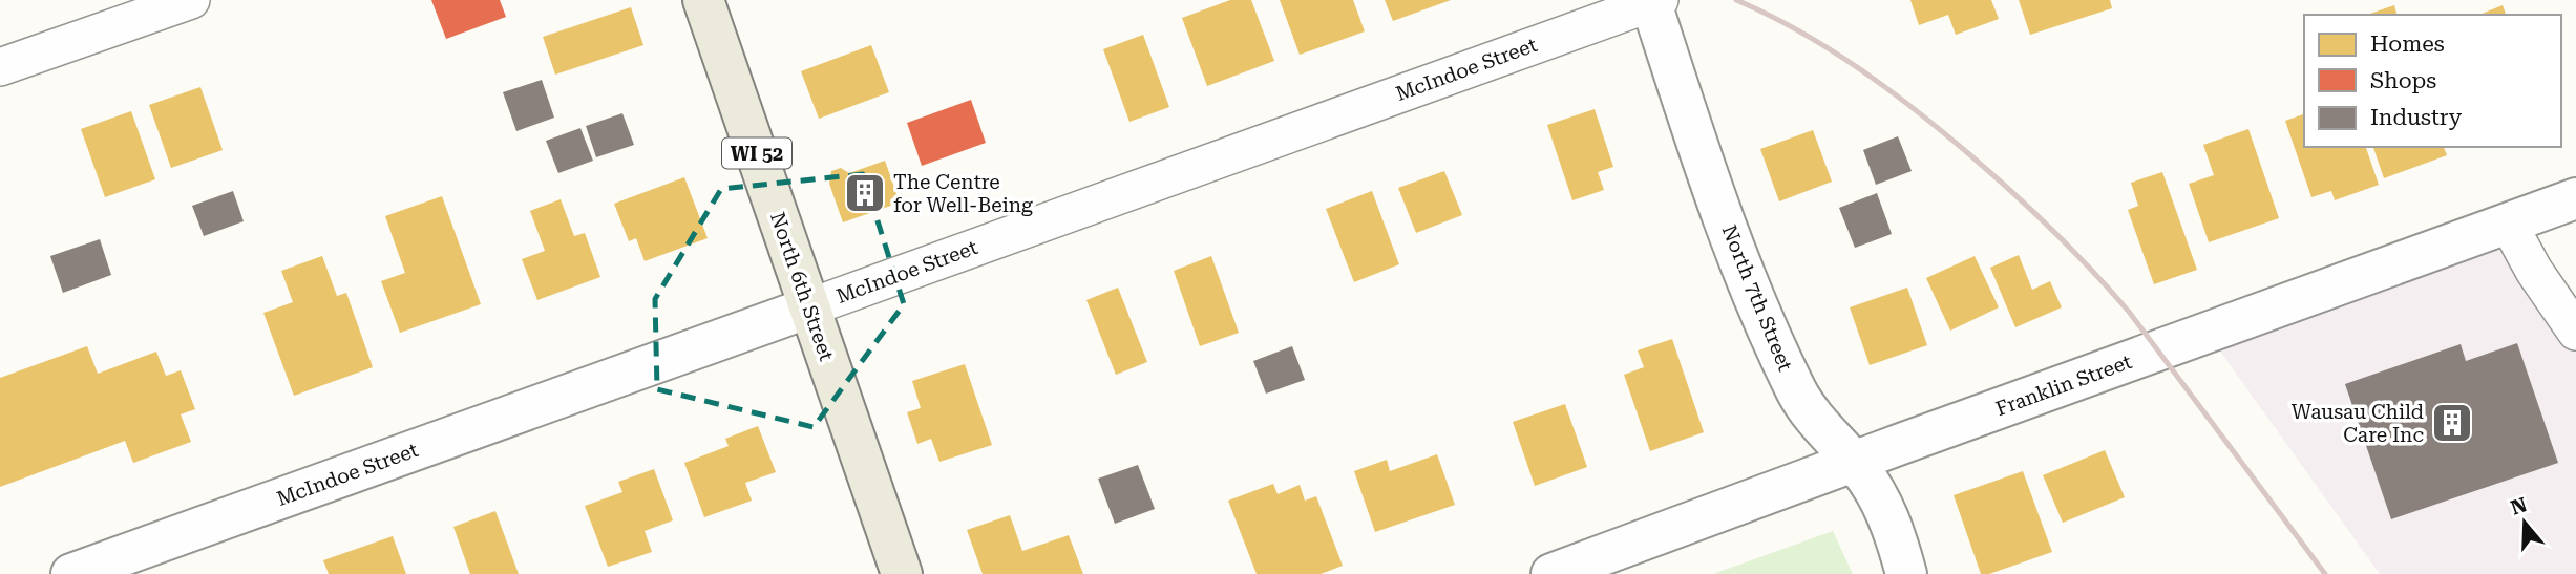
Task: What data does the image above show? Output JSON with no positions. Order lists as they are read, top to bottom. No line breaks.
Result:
{"streets":{"main road":["WI 52","North 6th Street"],"street":["McIndoe Street","North 7th Street","Franklin Street"]},"crossings":[["McIndoe Street","North 6th Street"],["McIndoe Street","North 7th Street"],["North 7th Street","Franklin Street"]],"places":{"building":["The Centre for Well-Being","Wausau Child Care Inc"]},"legend":["Homes","Shops","Industry"],"north":"top"}
